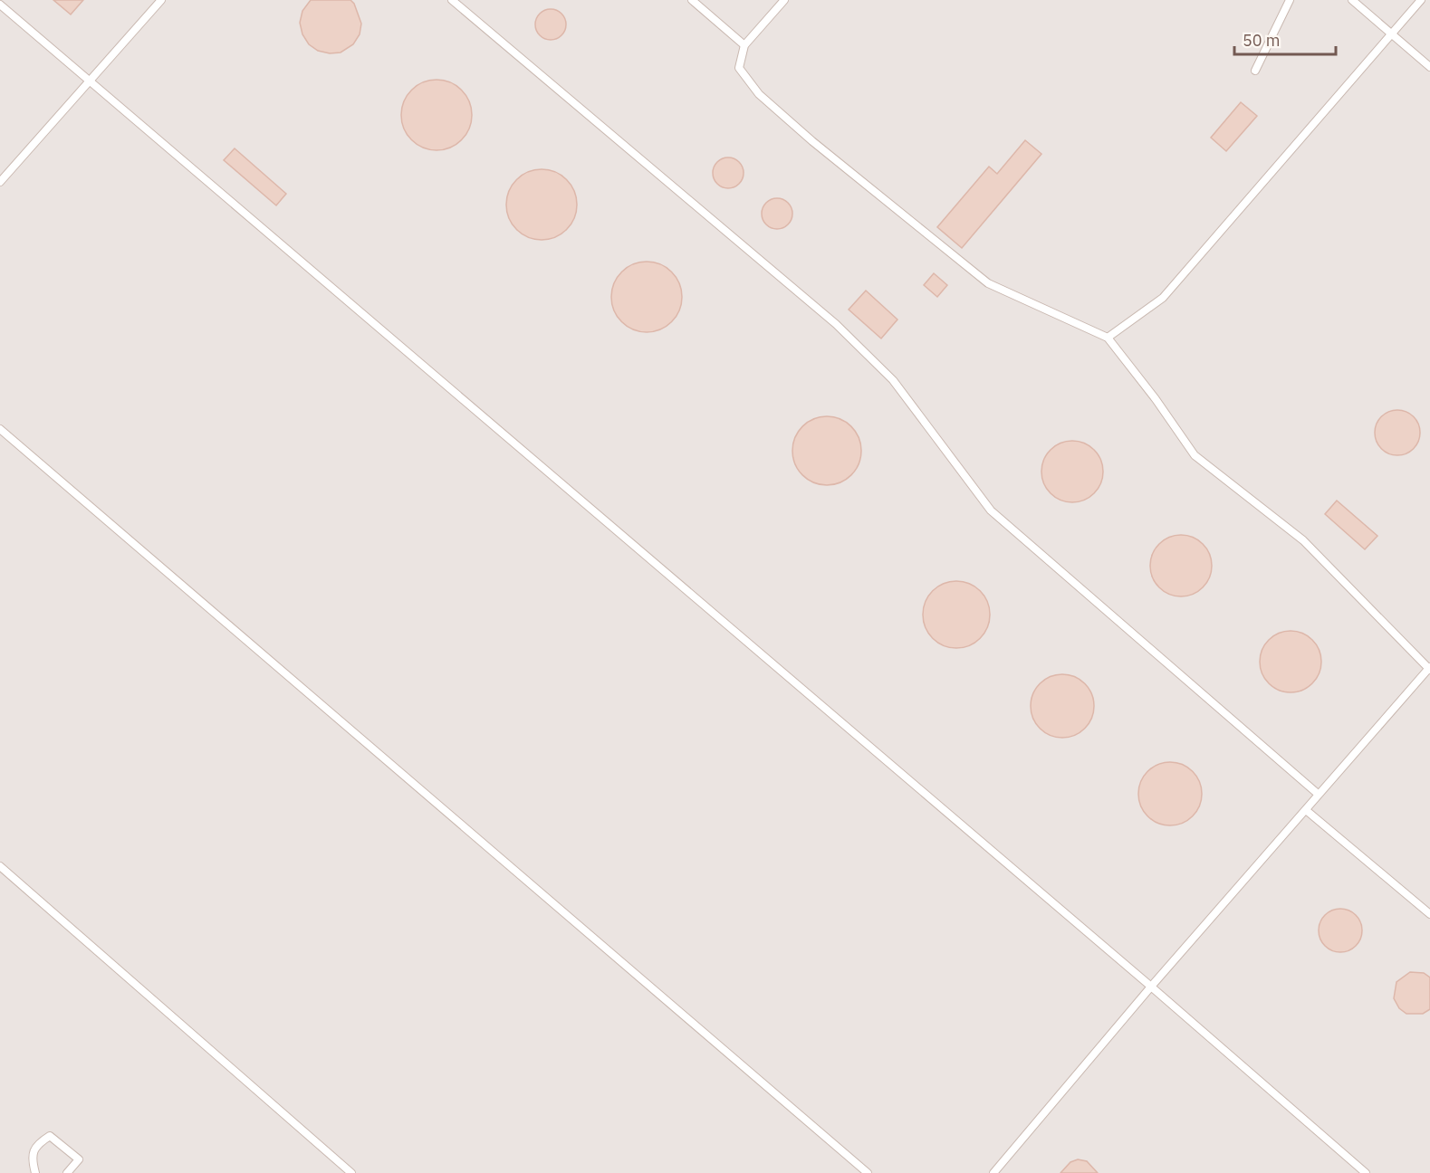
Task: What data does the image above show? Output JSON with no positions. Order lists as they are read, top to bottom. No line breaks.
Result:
{"scale_bar":"50 m"}
